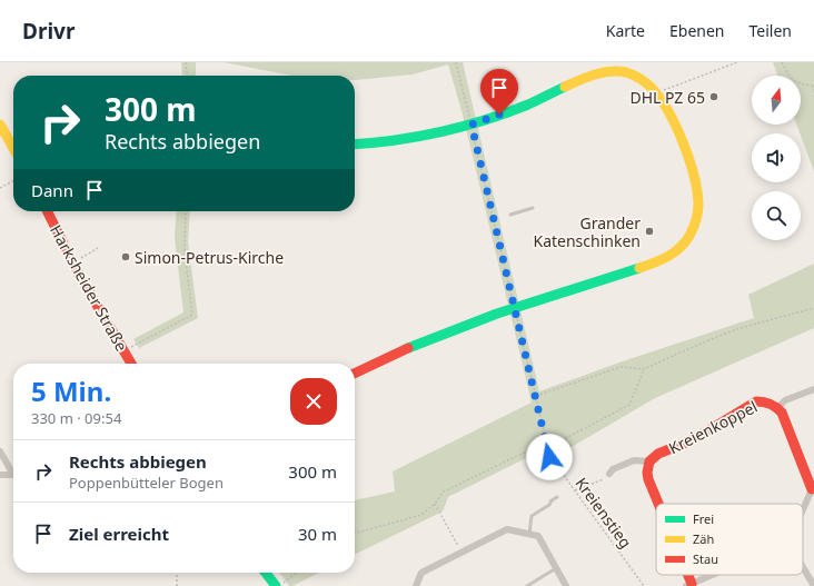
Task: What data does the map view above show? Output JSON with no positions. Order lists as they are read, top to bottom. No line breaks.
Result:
{"streets":{"street":["Harksheider Straße","Kreienkoppel"],"path":["Kreienstieg"]},"places":["DHL PZ 65","Grander Katenschinken","Simon-Petrus-Kirche"],"legend":["Frei","Zäh","Stau"],"north":"top","page":{"header":"Drivr","nav":["Karte","Ebenen","Teilen"],"turn":["300 m","Rechts abbiegen"],"then":"Dann","heading":["5 Min.","330 m · 09:54"],"list":[{"name":"Rechts abbiegen","note":"Poppenbütteler Bogen","value":"300 m"},{"name":"Ziel erreicht","value":"30 m"}]}}
